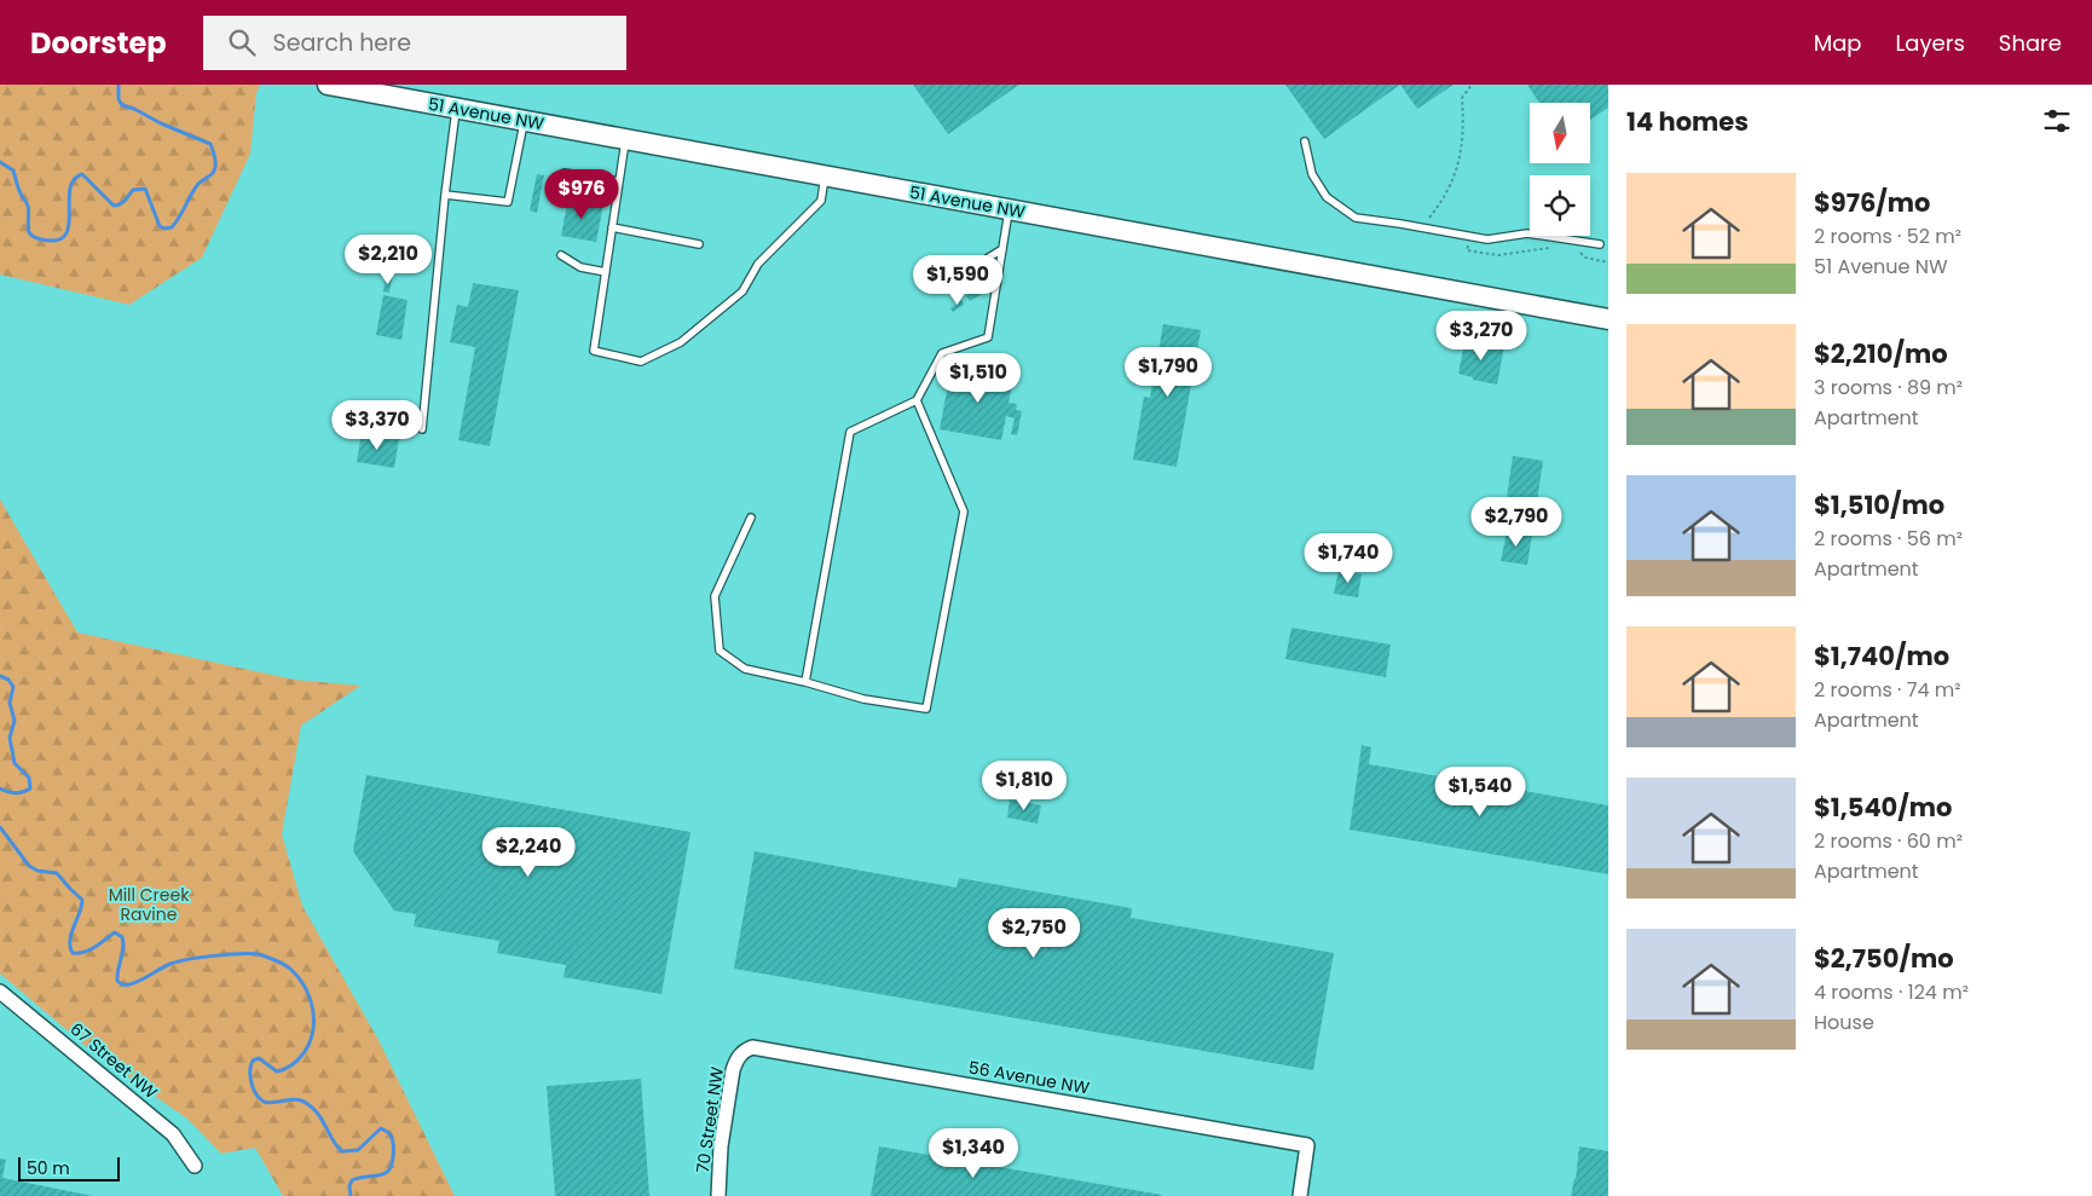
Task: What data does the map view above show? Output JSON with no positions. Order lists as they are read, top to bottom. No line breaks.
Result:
{"streets":{"street":["51 Avenue NW","67 Street NW","56 Avenue NW","70 Street NW"]},"crossings":[["56 Avenue NW","70 Street NW"]],"parks":["Mill Creek Ravine"],"scale_bar":"50 m","north":"bottom","page":{"header":"Doorstep","search":"Search here","nav":["Map","Layers","Share"],"heading":"14 homes","list":[{"name":"$976/mo","note":"2 rooms · 52 m² · 51 Avenue NW"},{"name":"$2,210/mo","note":"3 rooms · 89 m² · Apartment"},{"name":"$1,510/mo","note":"2 rooms · 56 m² · Apartment"},{"name":"$1,740/mo","note":"2 rooms · 74 m² · Apartment"},{"name":"$1,540/mo","note":"2 rooms · 60 m² · Apartment"},{"name":"$2,750/mo","note":"4 rooms · 124 m² · House"}],"price":["$976","$2,210","$1,590","$3,270","$1,790","$1,510","$3,370","$2,790","$1,740","$1,810","$1,540","$2,240","$2,750","$1,340"],"scale":"50 m"}}
